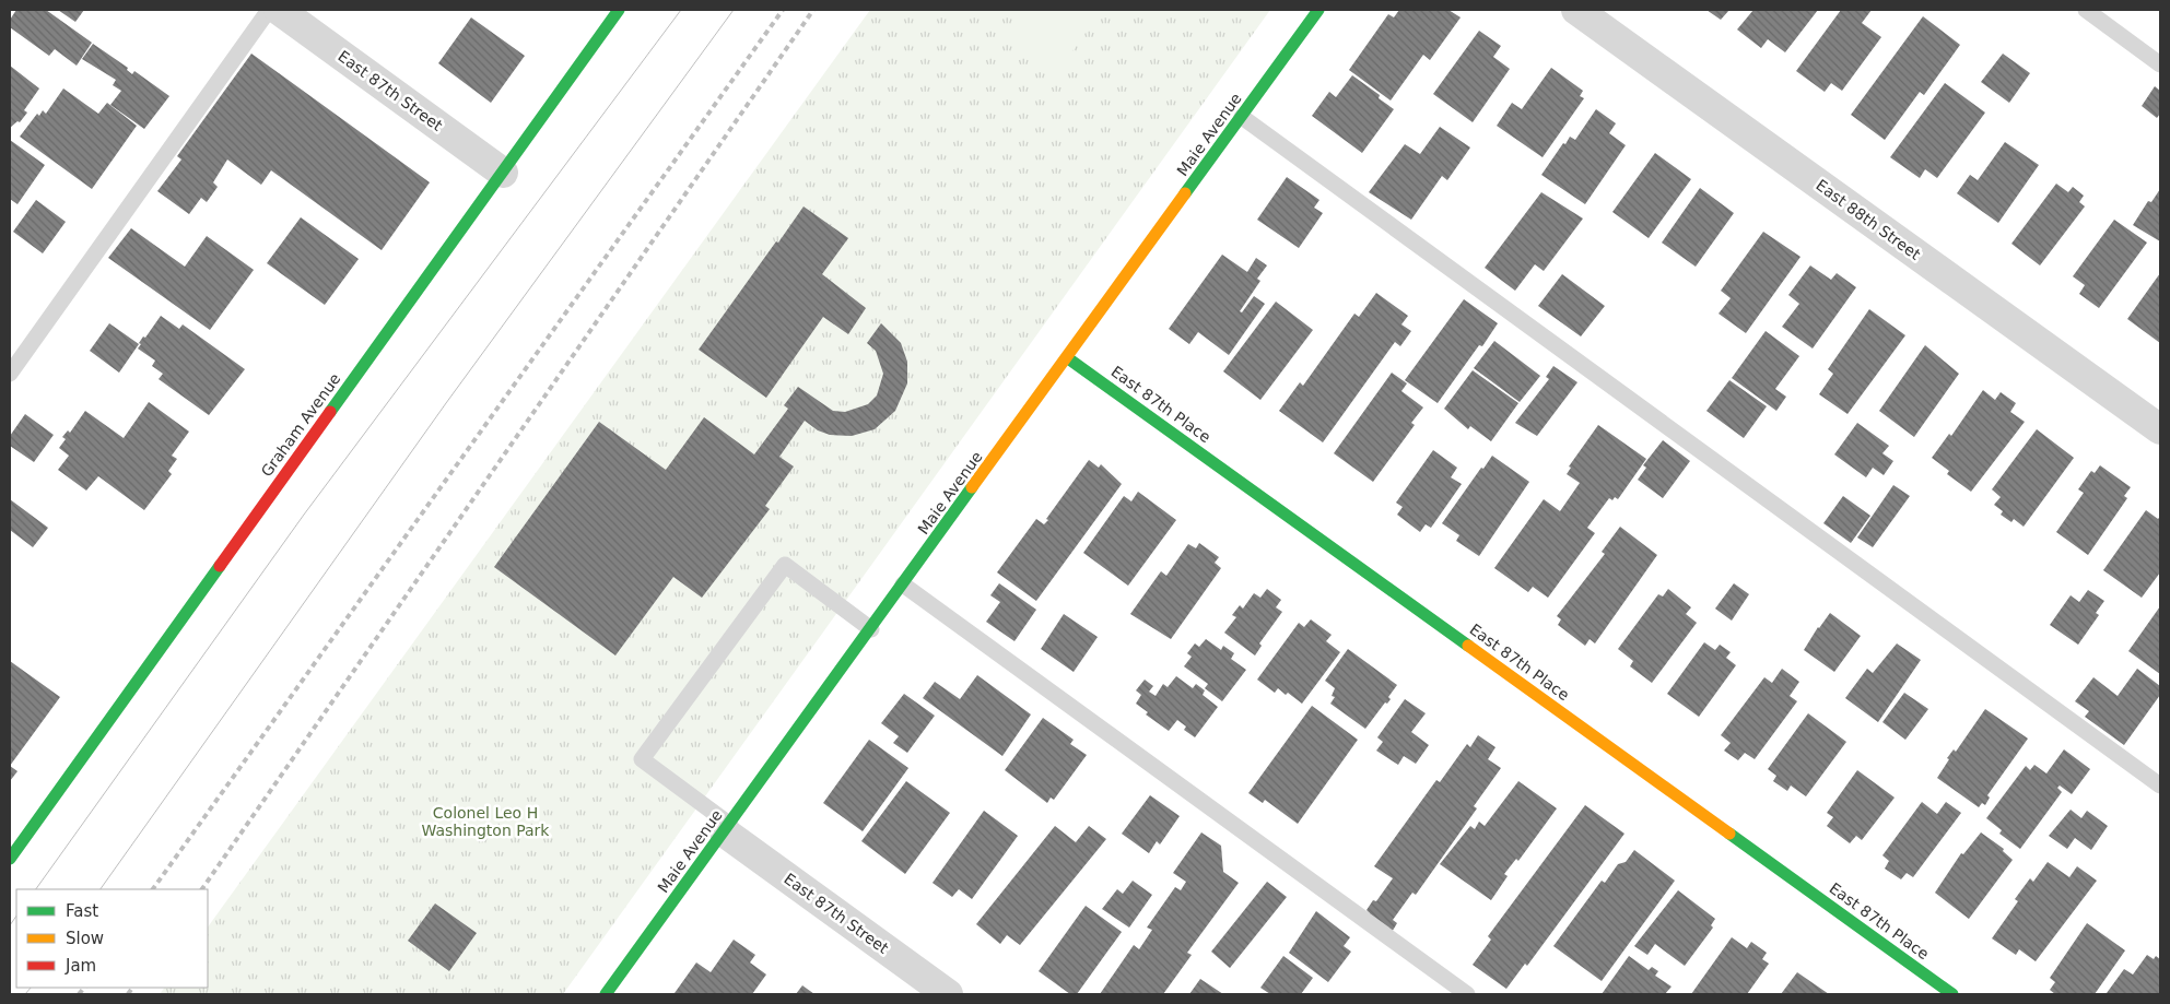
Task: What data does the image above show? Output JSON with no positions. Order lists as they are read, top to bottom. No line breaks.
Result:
{"streets":{"street":["East 87th Street","Maie Avenue","East 88th Street","East 87th Place","Graham Avenue"]},"crossings":[["East 87th Street","Maie Avenue"],["East 87th Street","Graham Avenue"],["Maie Avenue","East 87th Place"]],"parks":["Colonel Leo H Washington Park"],"legend":["Fast","Slow","Jam"]}
